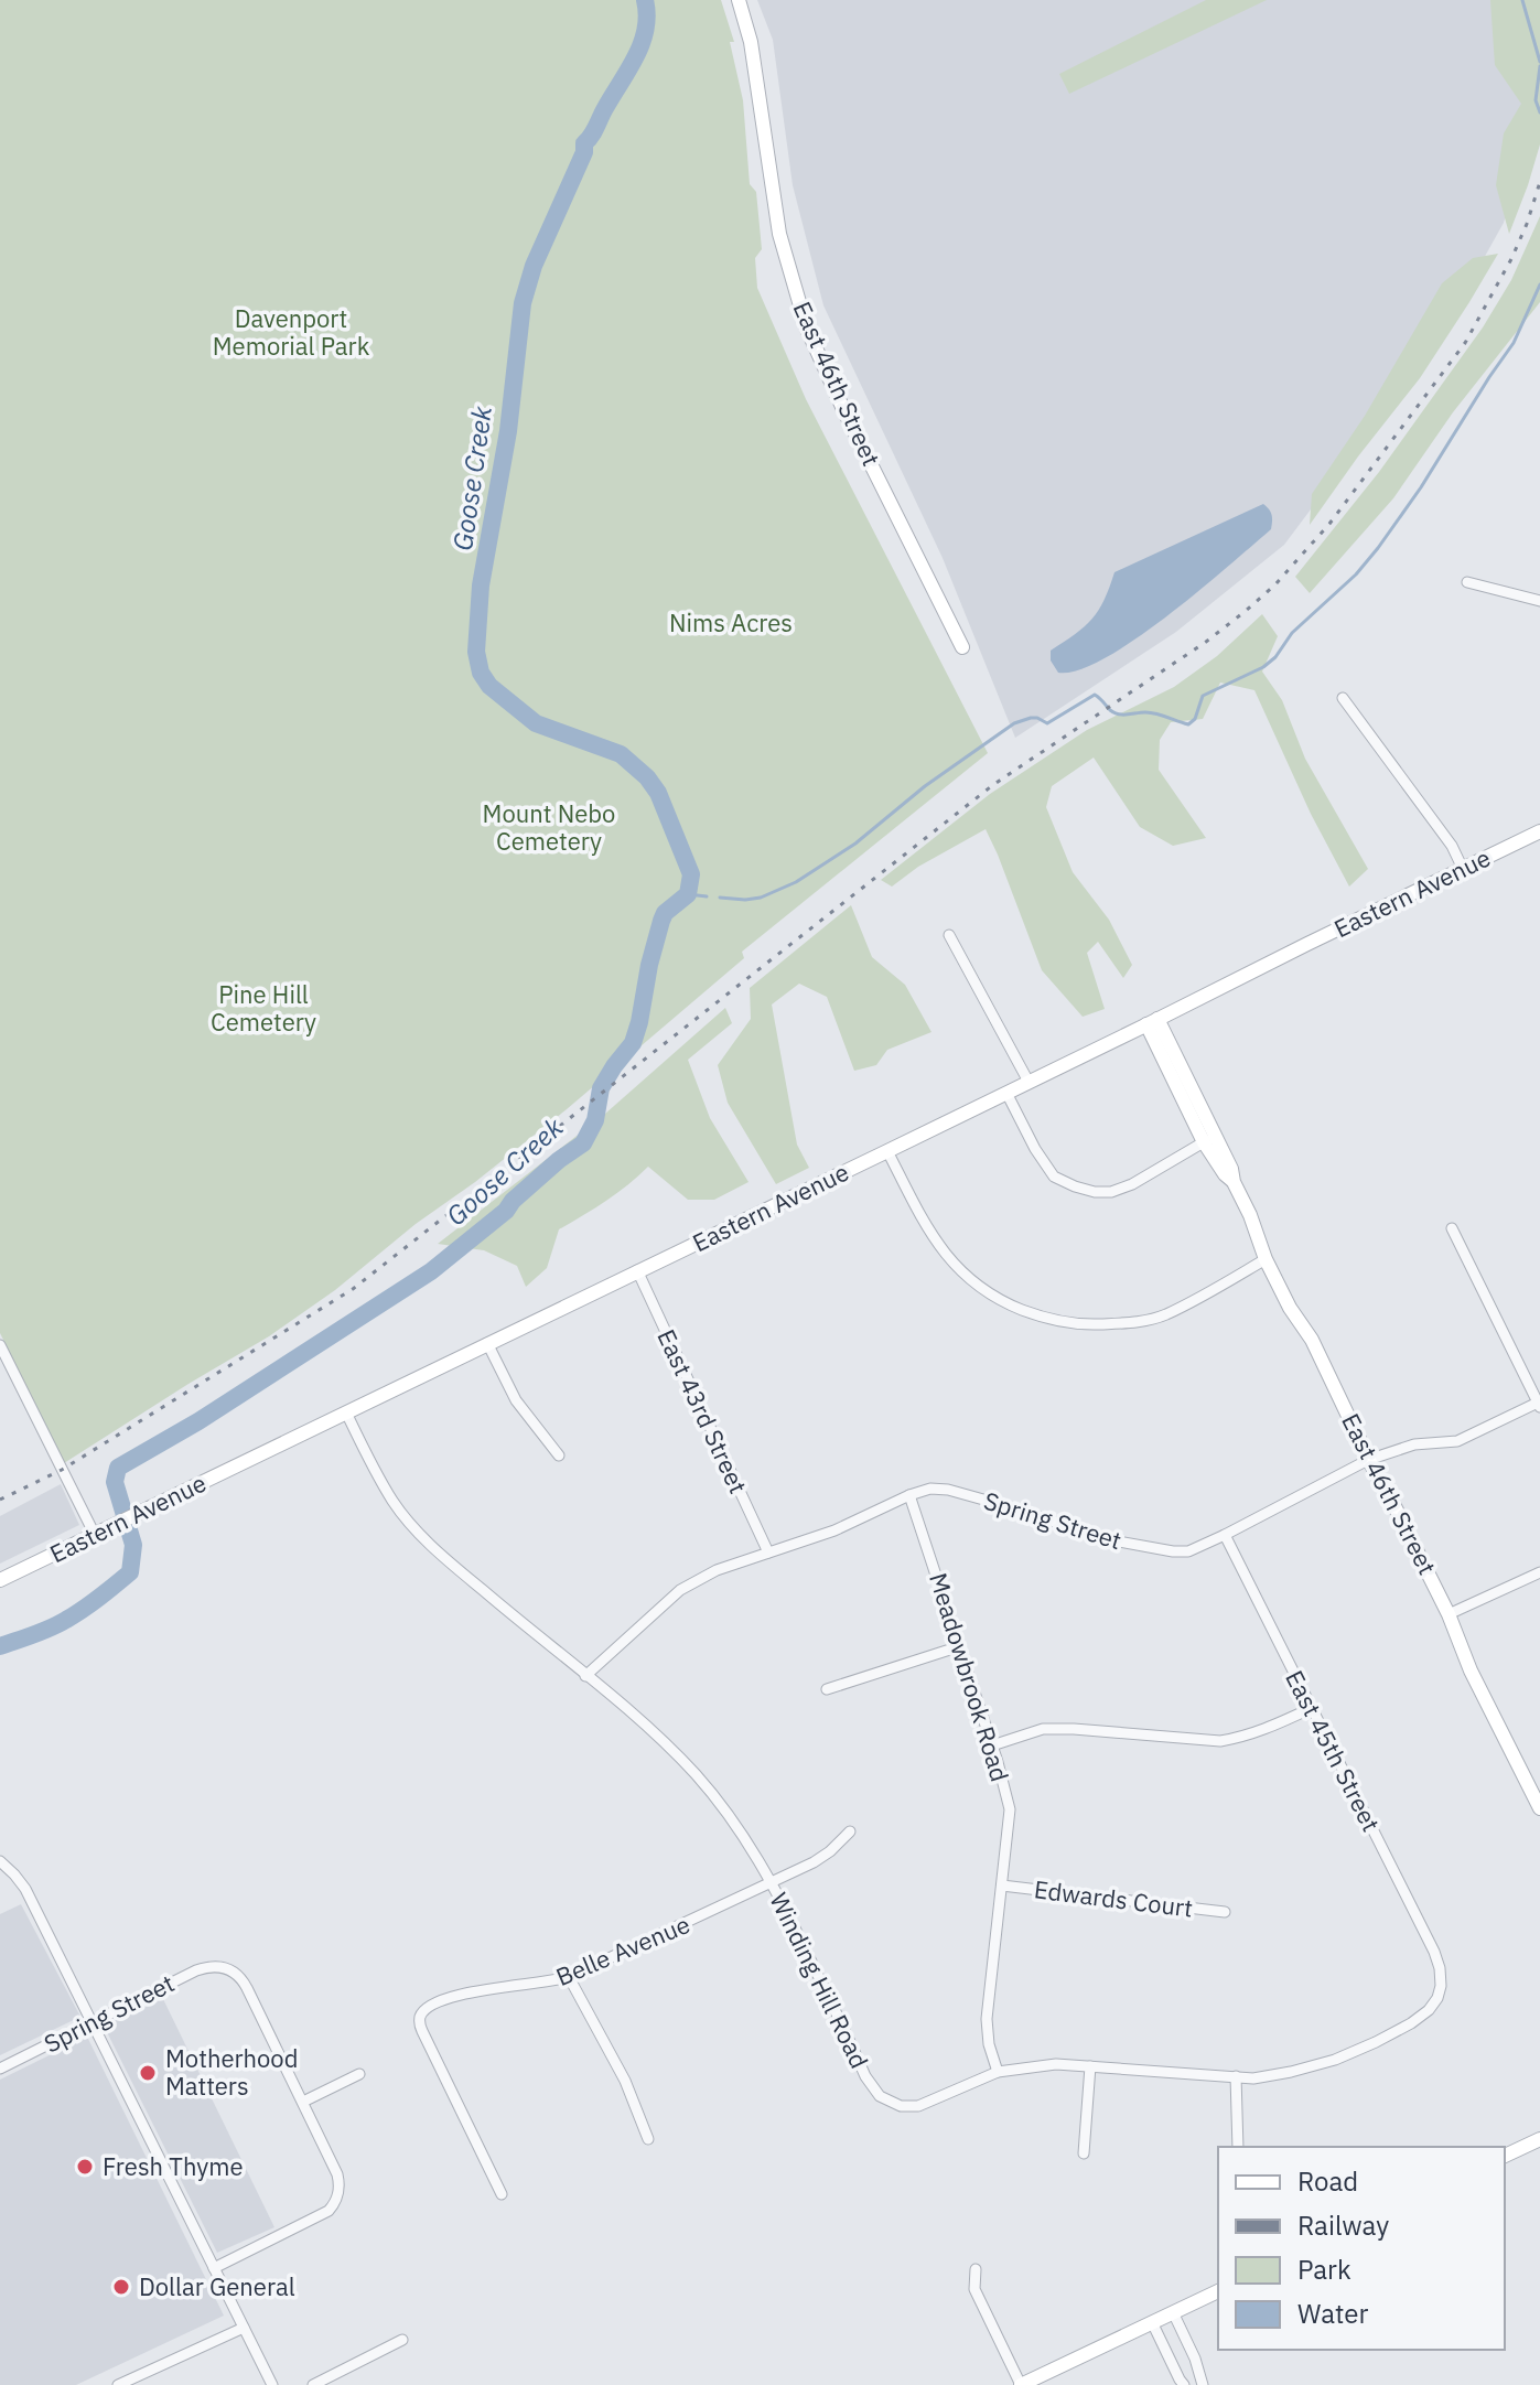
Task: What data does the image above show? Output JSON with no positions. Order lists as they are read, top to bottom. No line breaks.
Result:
{"streets":{"main road":["East 46th Street","Eastern Avenue"],"street":["East 43rd Street","Spring Street","Meadowbrook Road","East 45th Street","Edwards Court","Belle Avenue","Winding Hill Road"]},"crossings":[["East 46th Street","Eastern Avenue"],["East 46th Street","Spring Street"],["Eastern Avenue","East 43rd Street"],["Eastern Avenue","Winding Hill Road"],["East 43rd Street","Spring Street"],["Spring Street","Meadowbrook Road"],["Spring Street","East 45th Street"],["Spring Street","Winding Hill Road"],["Meadowbrook Road","Edwards Court"],["Meadowbrook Road","Winding Hill Road"],["East 45th Street","Winding Hill Road"],["Belle Avenue","Winding Hill Road"]],"water":["Goose Creek"],"parks":["Davenport Memorial Park","Nims Acres","Mount Nebo Cemetery","Pine Hill Cemetery"],"places":["Motherhood Matters","Fresh Thyme","Dollar General"],"legend":["Road","Railway","Park","Water"]}
